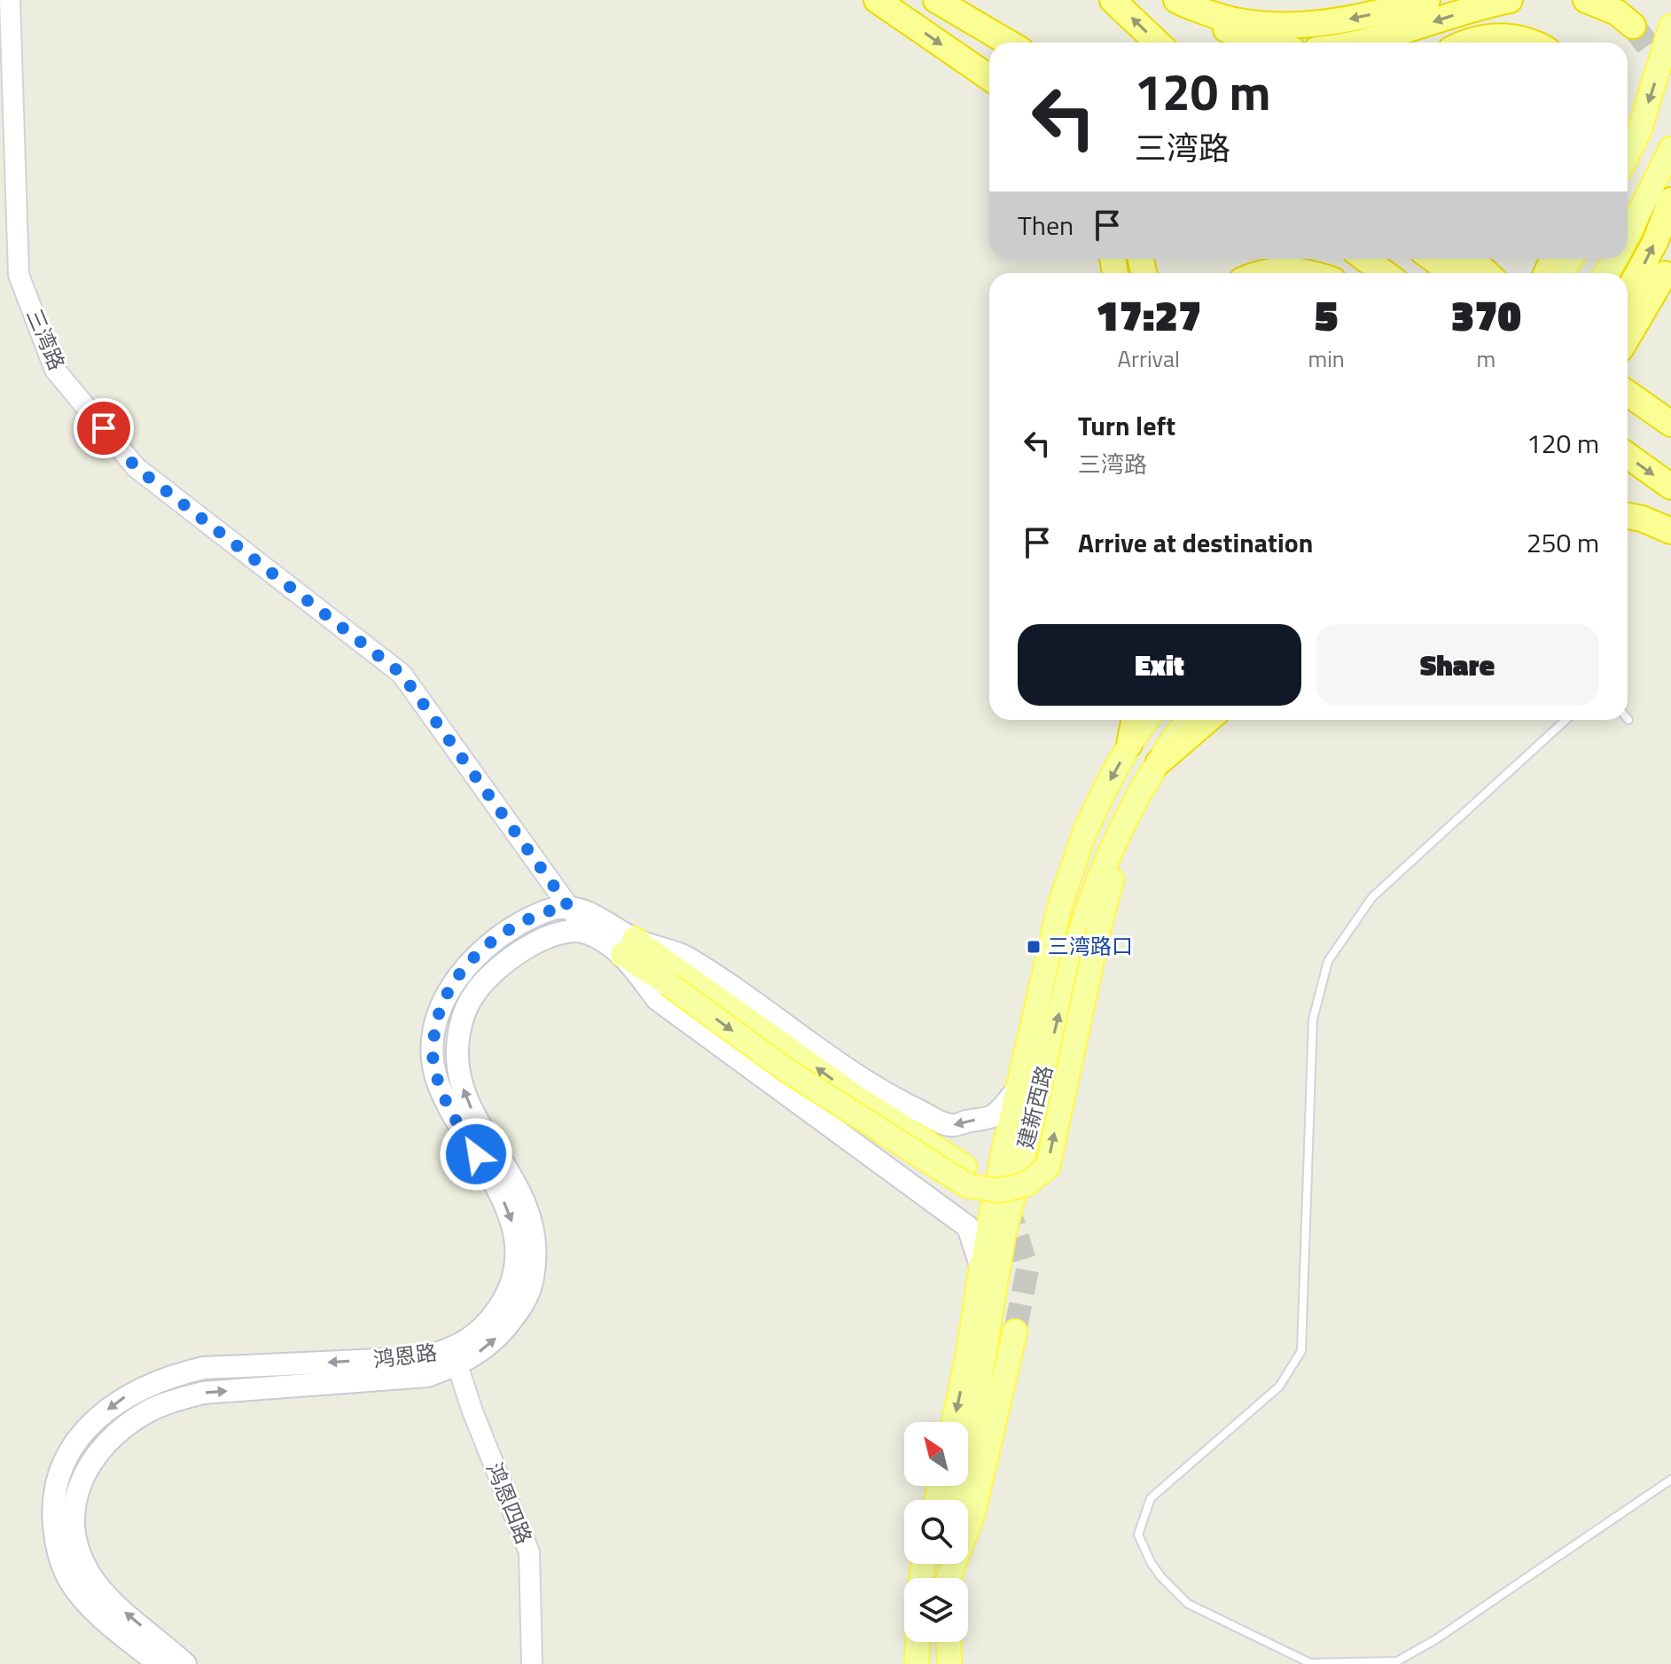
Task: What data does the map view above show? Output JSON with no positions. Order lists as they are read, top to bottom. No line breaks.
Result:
{"streets":{"main road":["建新西路","鸿恩路"],"street":["三湾路","鸿恩四路"]},"crossings":[["三湾路","鸿恩路"],["鸿恩路","鸿恩四路"]],"places":{"transit":["三湾路口"]},"north":"top left","page":{"turn":["120 m","三湾路"],"then":"Then","eta":["17:27","Arrival","5","min","370","m"],"list":[{"name":"Turn left","note":"三湾路","value":"120 m"},{"name":"Arrive at destination","value":"250 m"}],"buttons":["Exit","Share"]}}
